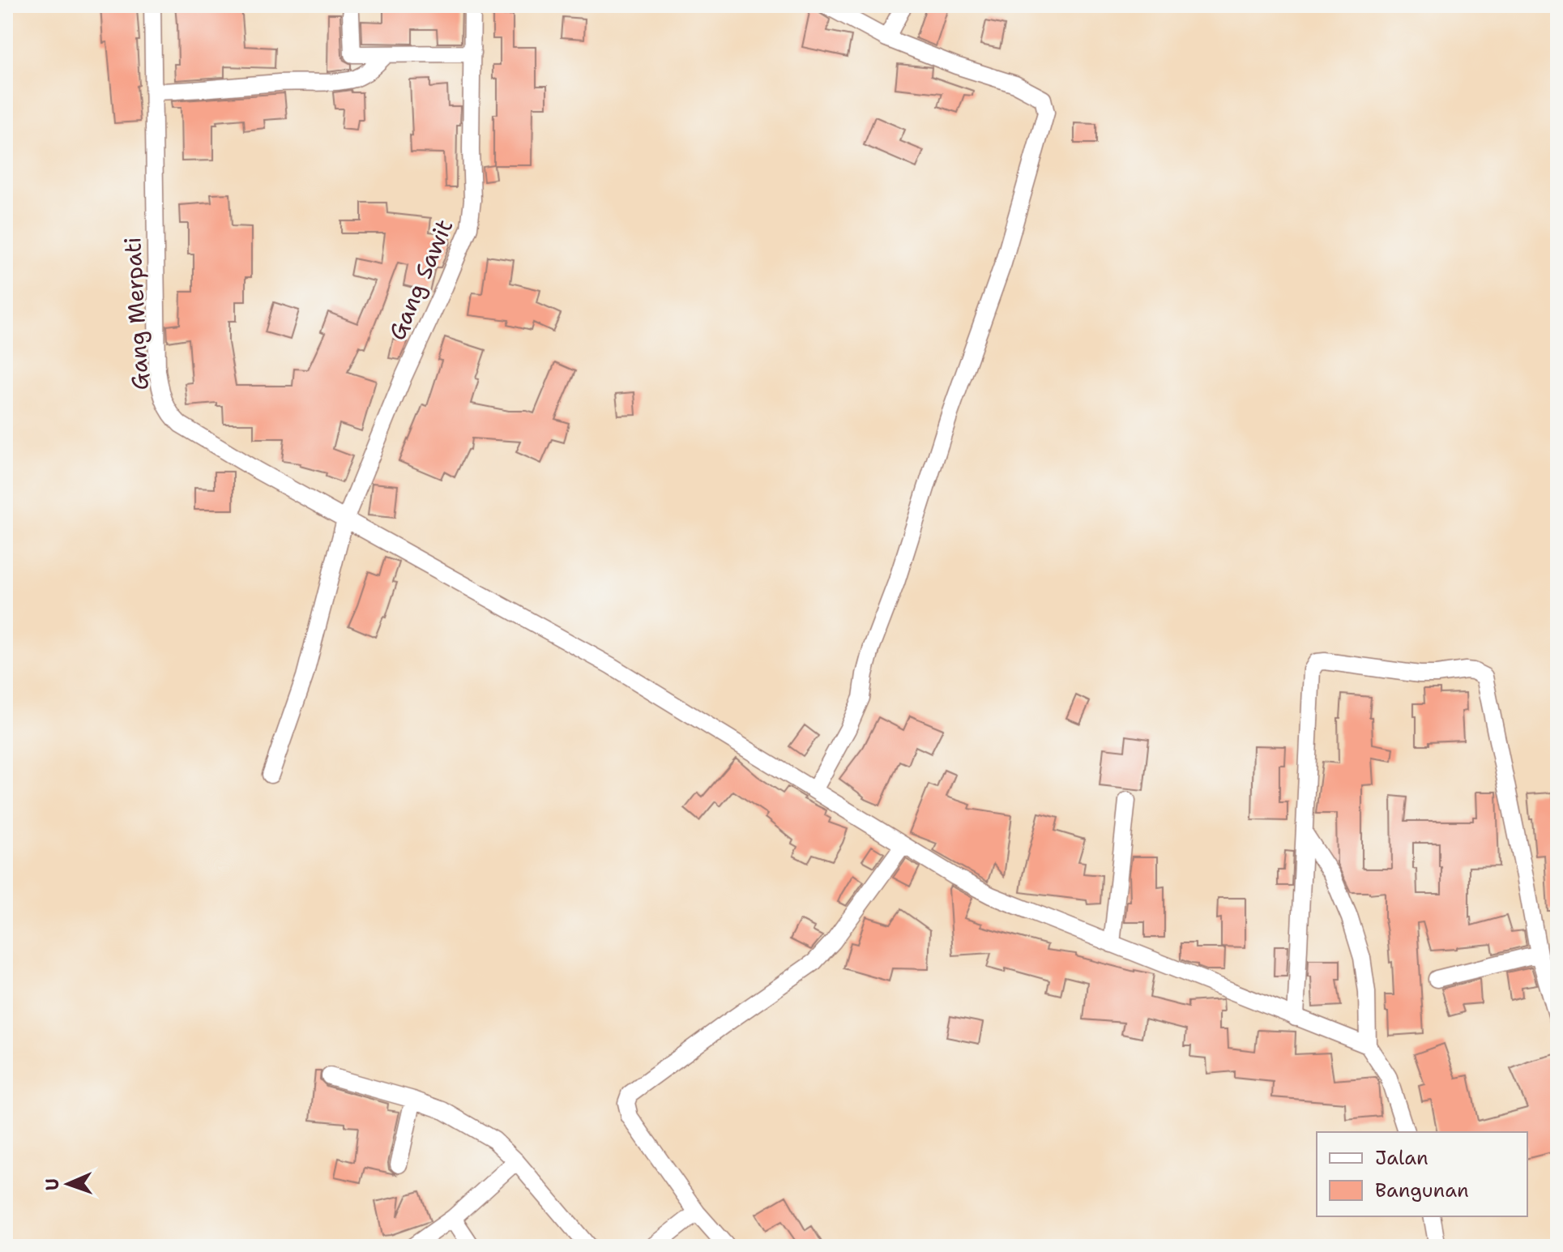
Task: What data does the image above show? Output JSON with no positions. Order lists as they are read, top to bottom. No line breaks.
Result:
{"streets":{"street":["Gang Sawit","Gang Merpati"]},"crossings":[["Gang Sawit","Gang Merpati"]],"legend":["Jalan","Bangunan"],"north":"left"}
